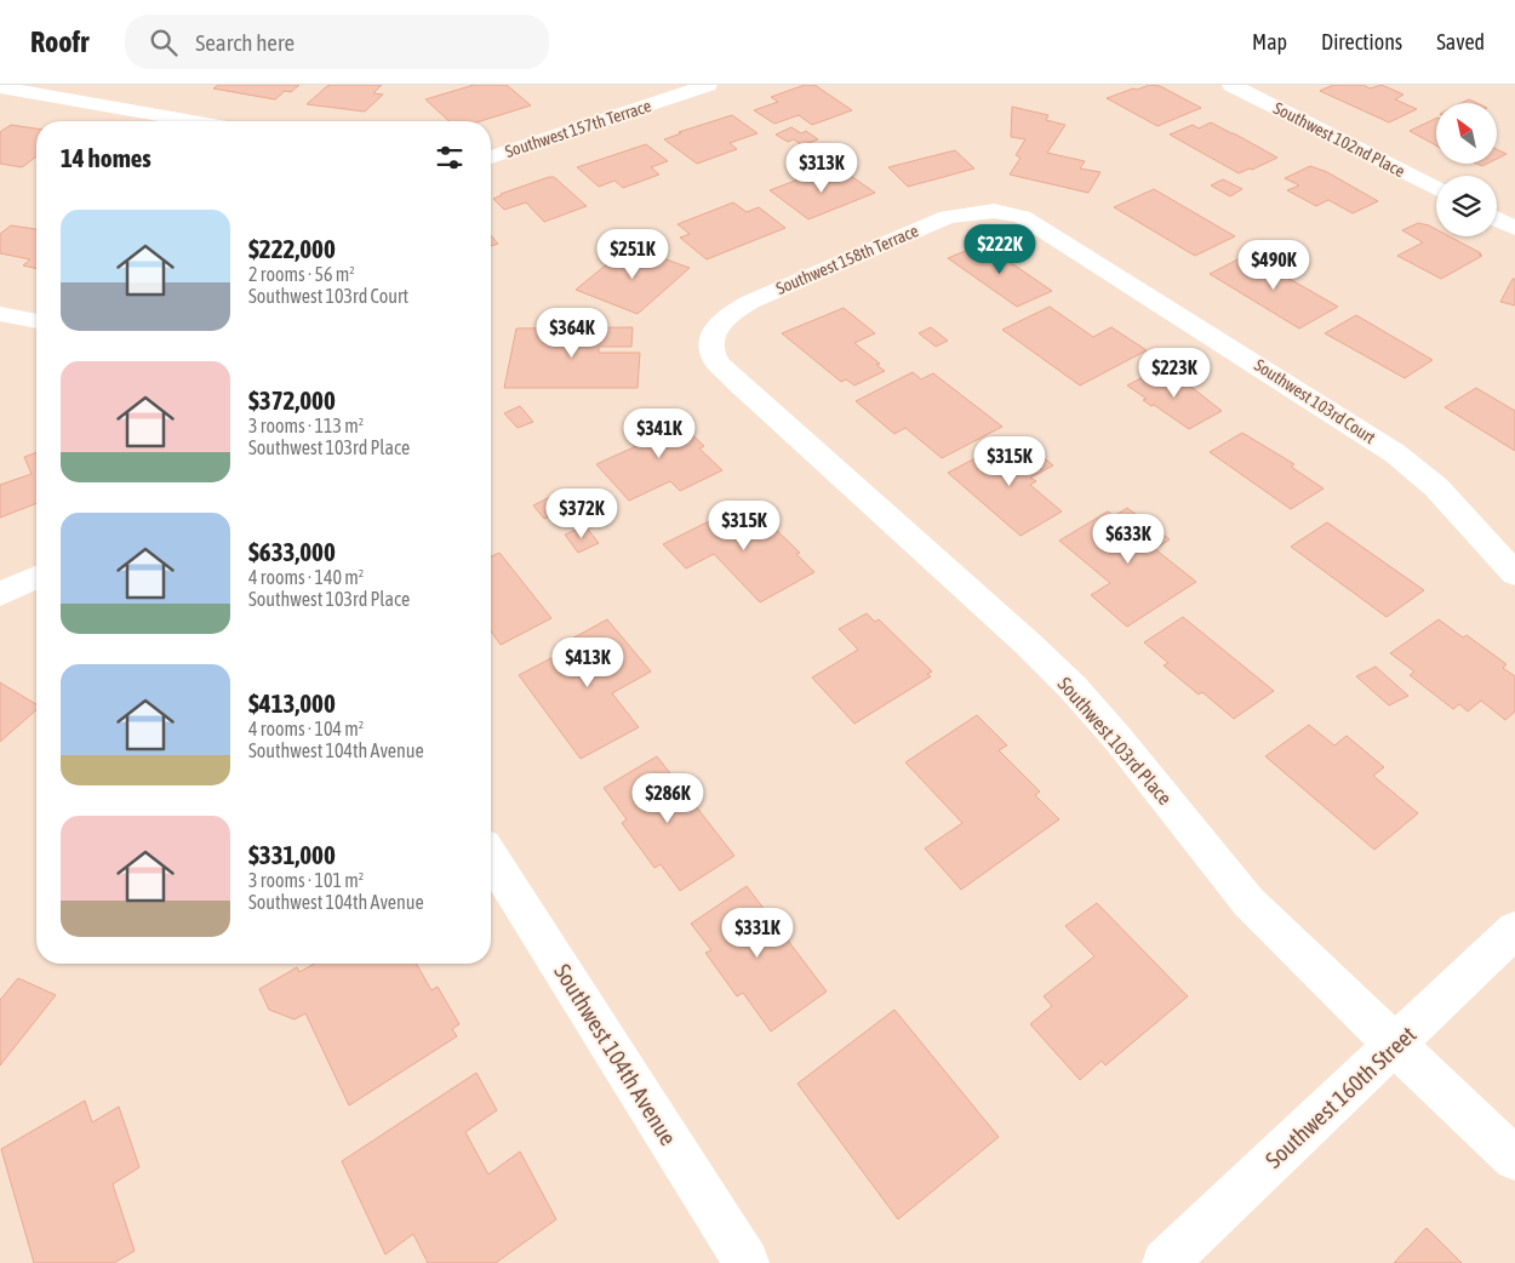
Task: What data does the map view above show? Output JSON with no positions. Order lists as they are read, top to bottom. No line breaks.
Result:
{"streets":{"street":["Southwest 157th Terrace","Southwest 102nd Place","Southwest 158th Terrace","Southwest 103rd Court","Southwest 103rd Place","Southwest 104th Avenue","Southwest 160th Street"]},"crossings":[["Southwest 158th Terrace","Southwest 103rd Court"],["Southwest 158th Terrace","Southwest 103rd Place"],["Southwest 103rd Place","Southwest 160th Street"]],"north":"top left","page":{"header":"Roofr","search":"Search here","nav":["Map","Directions","Saved"],"heading":"14 homes","price":["$313K","$222K","$251K","$490K","$364K","$223K","$341K","$315K","$372K","$315K","$633K","$413K","$286K","$331K"],"list":[{"name":"$222,000","note":"2 rooms · 56 m² · Southwest 103rd Court"},{"name":"$372,000","note":"3 rooms · 113 m² · Southwest 103rd Place"},{"name":"$633,000","note":"4 rooms · 140 m² · Southwest 103rd Place"},{"name":"$413,000","note":"4 rooms · 104 m² · Southwest 104th Avenue"},{"name":"$331,000","note":"3 rooms · 101 m² · Southwest 104th Avenue"}]}}
